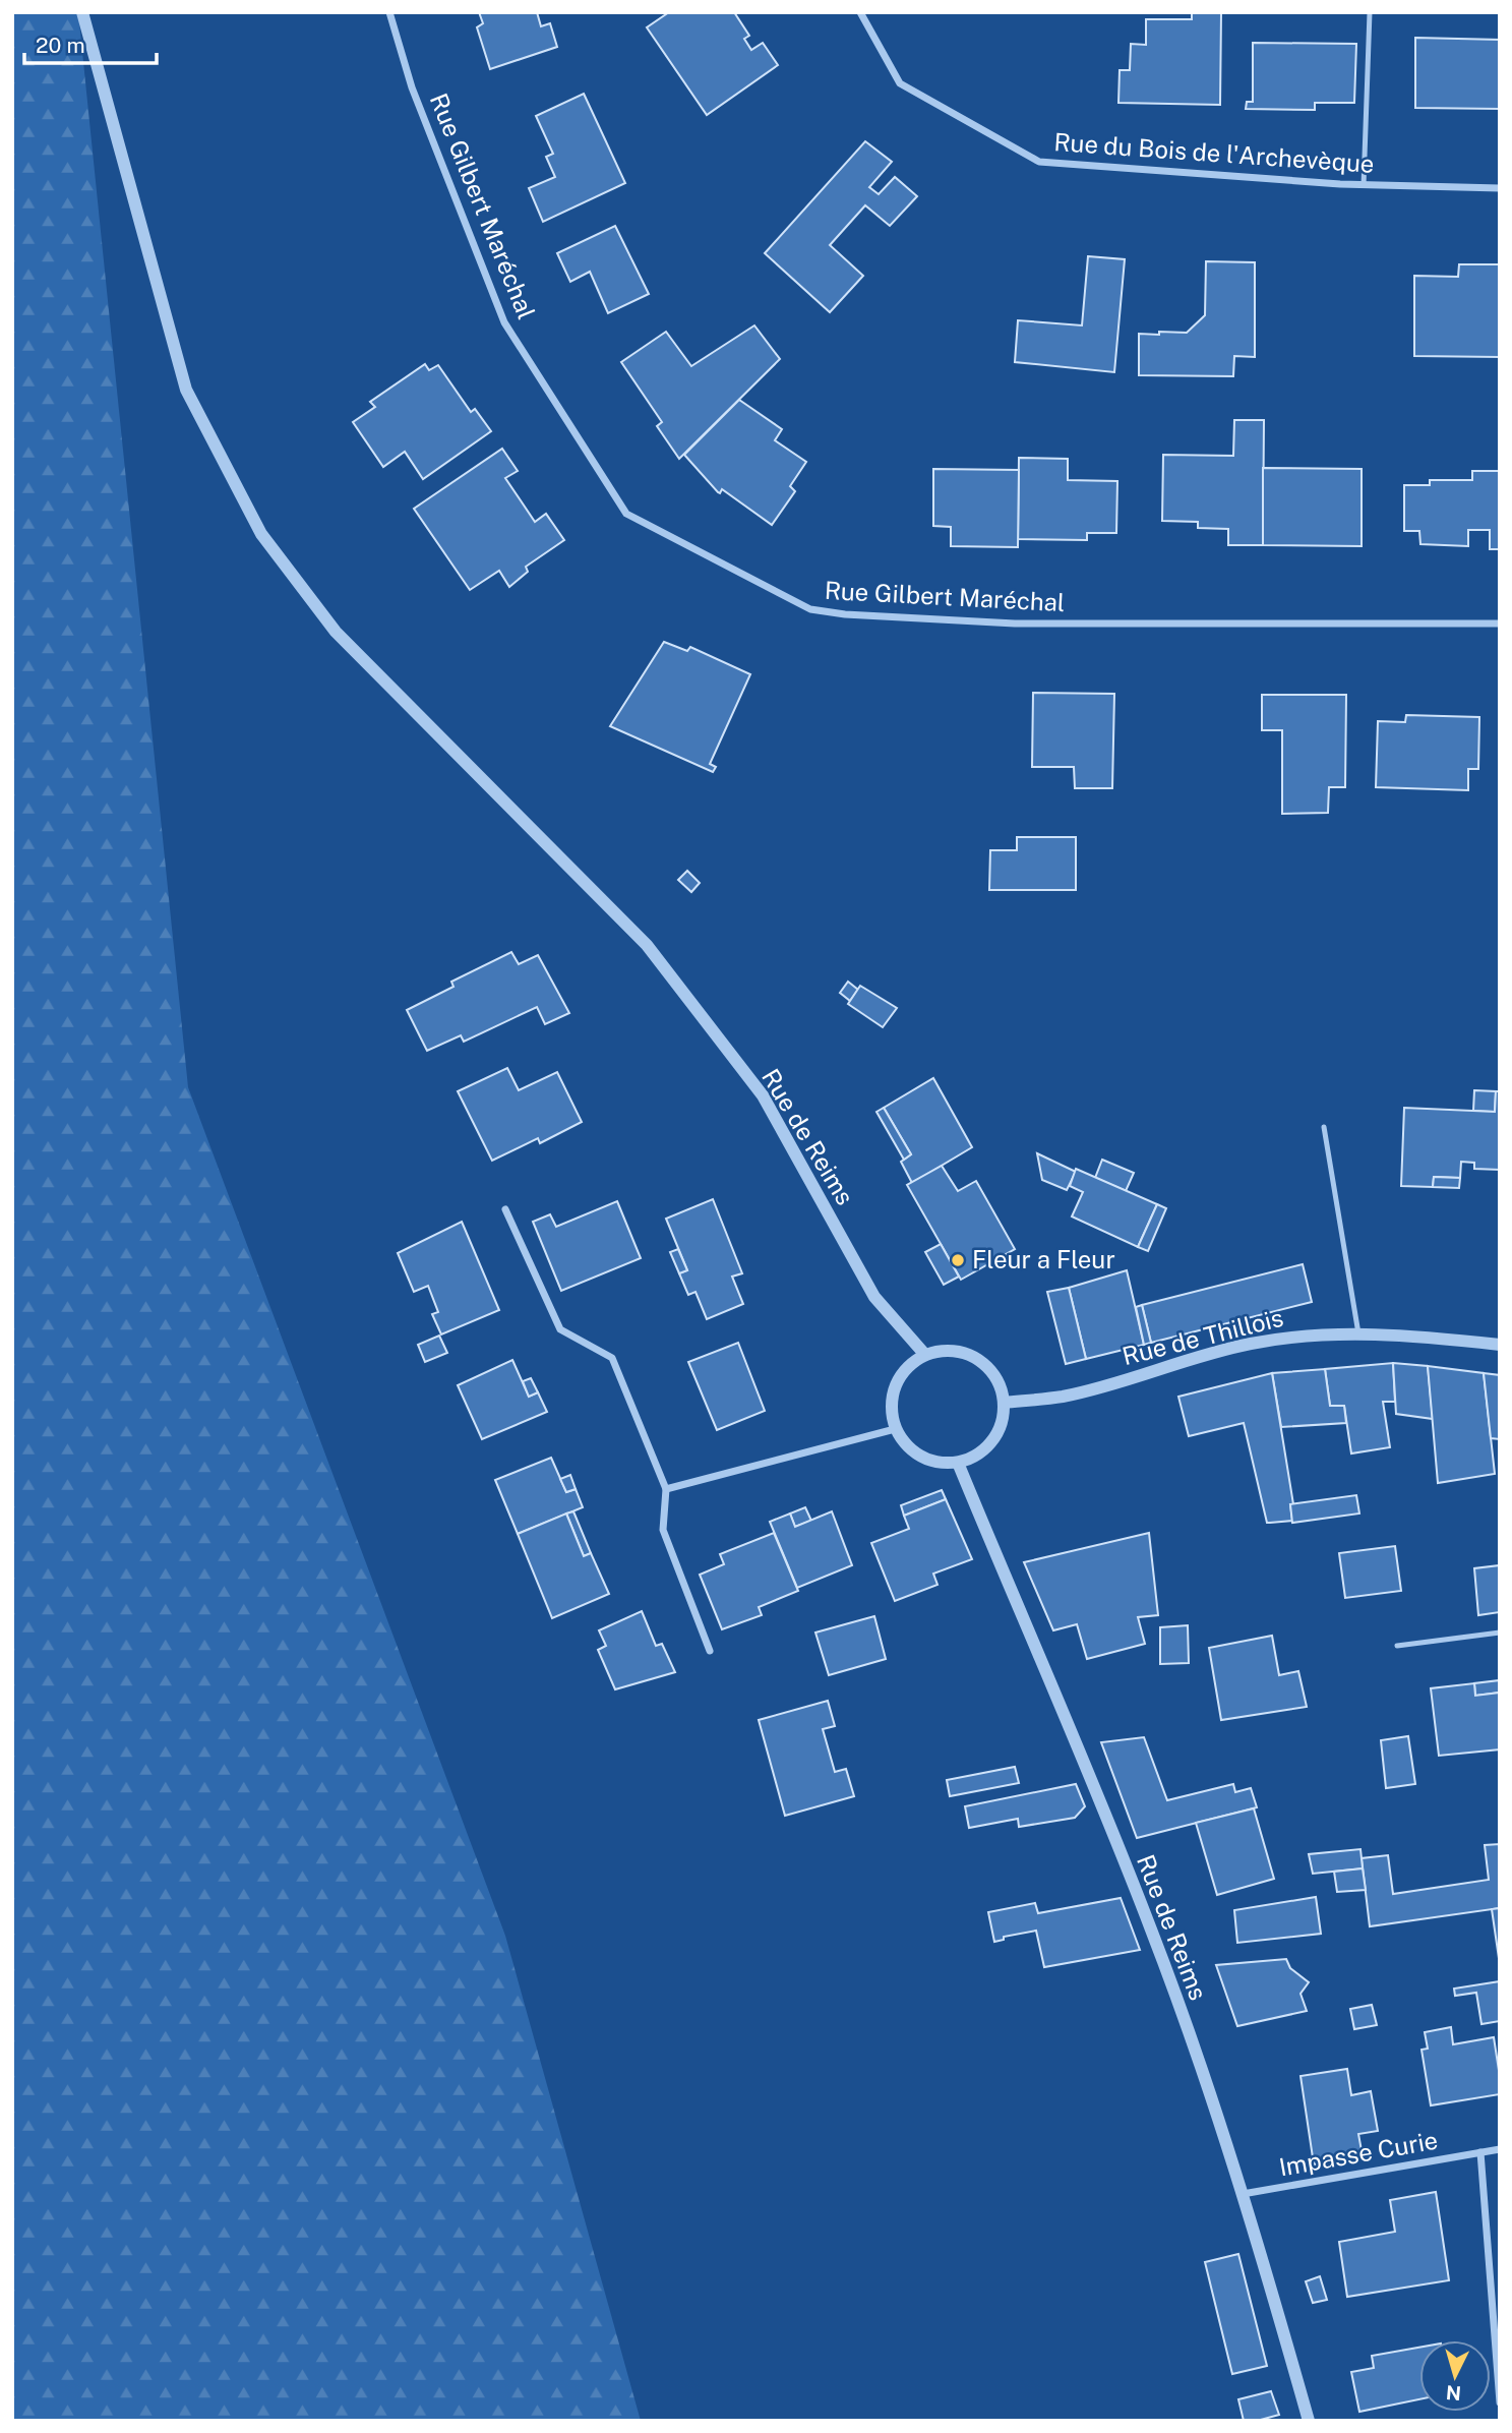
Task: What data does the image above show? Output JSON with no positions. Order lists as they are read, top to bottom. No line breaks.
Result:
{"streets":{"street":["Rue du Bois de l'Archevèque","Rue Gilbert Maréchal","Rue de Reims","Rue de Thillois","Impasse Curie"]},"crossings":[["Rue de Reims","Rue de Thillois"],["Rue de Reims","Impasse Curie"]],"places":["Fleur a Fleur"],"scale_bar":"20 m","north":"bottom"}
